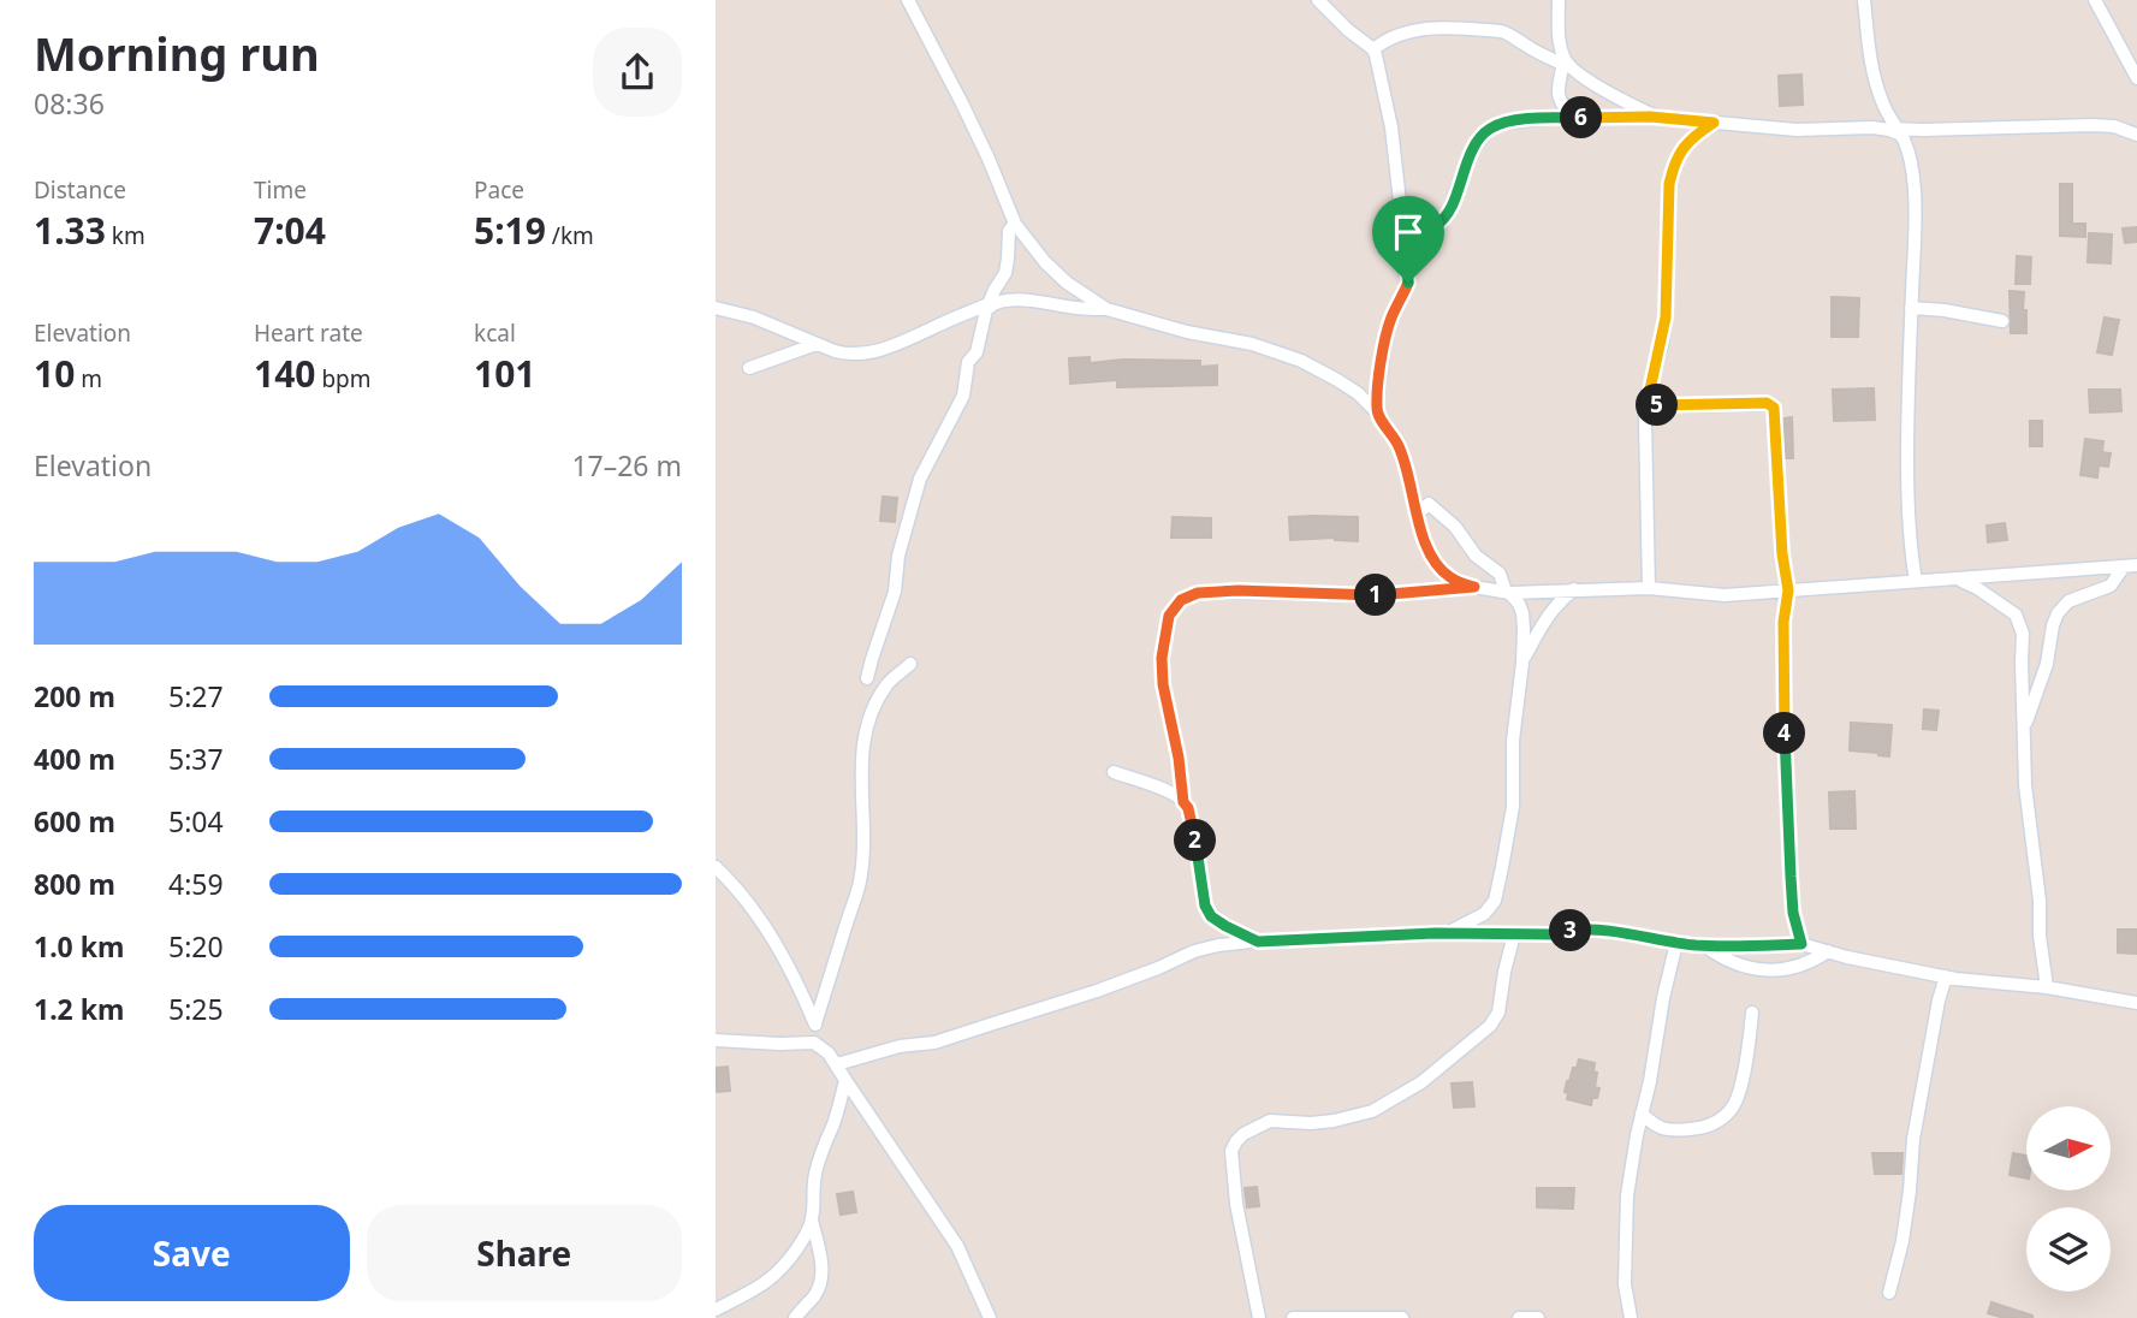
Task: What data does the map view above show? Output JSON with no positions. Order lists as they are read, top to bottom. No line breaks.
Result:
{"north":"right","page":{"heading":["Morning run","08:36"],"pins":["6","5","1","4","2","3"],"stats":[["Distance","1.33 km"],["Time","7:04"],["Pace","5:19 /km"],["Elevation","10 m"],["Heart rate","140 bpm"],["kcal","101"]],"chart":["Elevation","17–26 m"],"list":[{"name":"200 m","note":"5:27"},{"name":"400 m","note":"5:37"},{"name":"600 m","note":"5:04"},{"name":"800 m","note":"4:59"},{"name":"1.0 km","note":"5:20"},{"name":"1.2 km","note":"5:25"}],"buttons":["Save","Share"]}}
